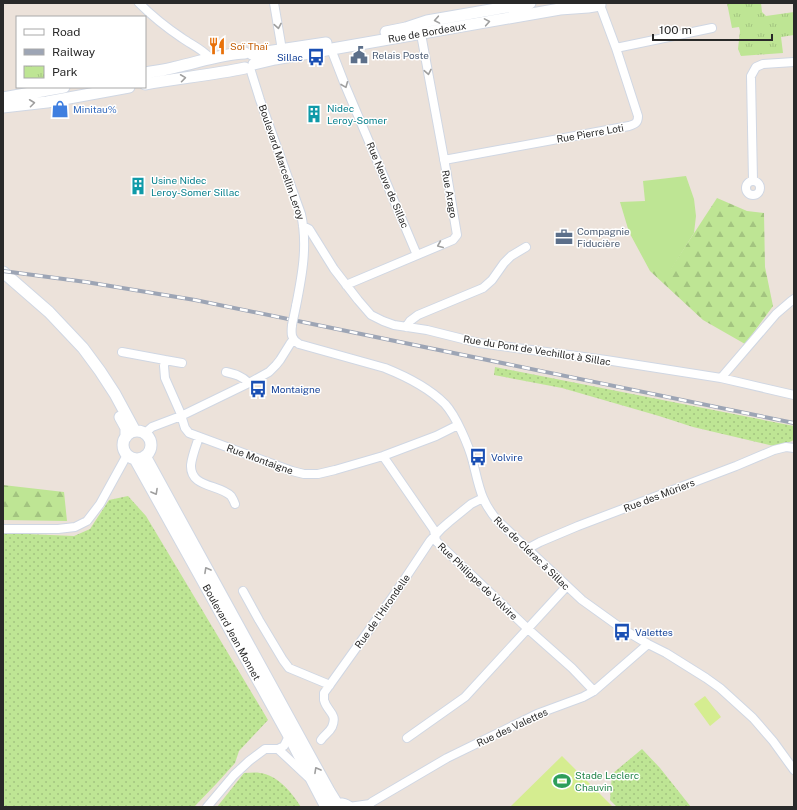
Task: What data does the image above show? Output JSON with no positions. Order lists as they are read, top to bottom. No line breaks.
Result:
{"streets":{"main road":["Rue de Bordeaux","Boulevard Jean Monnet"],"street":["Rue Pierre Loti","Boulevard Marcellin Leroy","Rue Neuve de Sillac","Rue Arago","Rue du Pont de Vechillot à Sillac","Rue Montaigne","Rue des Mûriers","Rue de Clérac à Sillac","Rue Philippe de Volvire","Rue de l'Hirondelle","Rue des Valettes"]},"crossings":[["Rue de Bordeaux","Rue Pierre Loti"],["Rue de Bordeaux","Boulevard Marcellin Leroy"],["Rue de Bordeaux","Rue Neuve de Sillac"],["Rue de Bordeaux","Rue Arago"],["Rue Pierre Loti","Rue Arago"],["Boulevard Marcellin Leroy","Rue du Pont de Vechillot à Sillac"],["Boulevard Marcellin Leroy","Rue de Clérac à Sillac"],["Rue Neuve de Sillac","Rue Arago"],["Rue Arago","Rue du Pont de Vechillot à Sillac"],["Rue Montaigne","Rue de Clérac à Sillac"],["Rue Montaigne","Rue Philippe de Volvire"],["Rue des Mûriers","Rue de Clérac à Sillac"],["Rue de Clérac à Sillac","Rue de l'Hirondelle"],["Rue de Clérac à Sillac","Rue des Valettes"],["Rue Philippe de Volvire","Rue de l'Hirondelle"],["Rue Philippe de Volvire","Rue des Valettes"]],"one_way":["Rue Neuve de Sillac","Rue Arago"],"places":{"restaurant":["Soï Thaï"],"public building":["Relais Poste"],"bus stop":["Sillac","Montaigne","Volvire","Valettes"],"shop":["Minitau%"],"building":["Nidec Leroy-Somer","Usine Nidec Leroy-Somer Sillac"],"office":["Compagnie Fiducière"],"sports":["Stade Leclerc Chauvin"]},"legend":["Road","Railway","Park"],"scale_bar":"100 m"}
